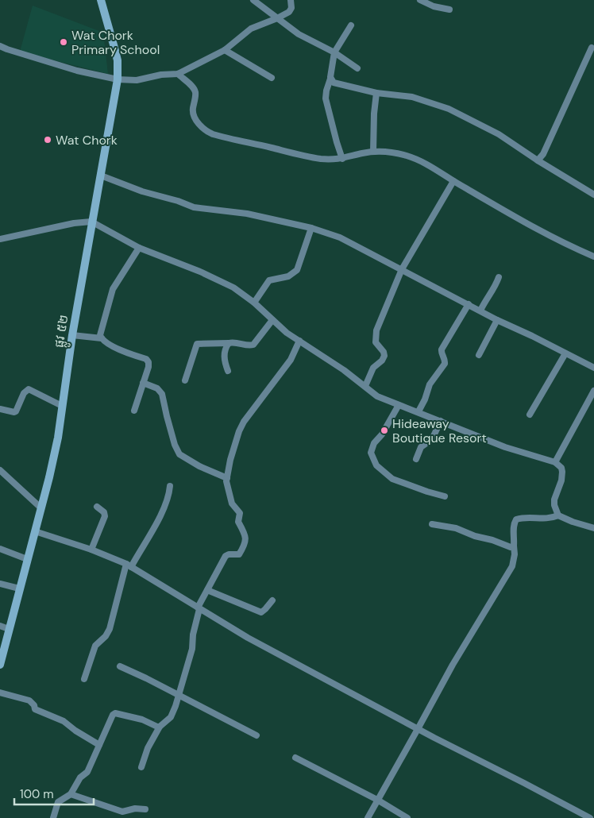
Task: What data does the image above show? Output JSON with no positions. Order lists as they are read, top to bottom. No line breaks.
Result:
{"streets":{"street":["ផ្លូវ ៥២"]},"places":["Wat Chork Primary School","Wat Chork","Hideaway Boutique Resort"],"scale_bar":"100 m"}
